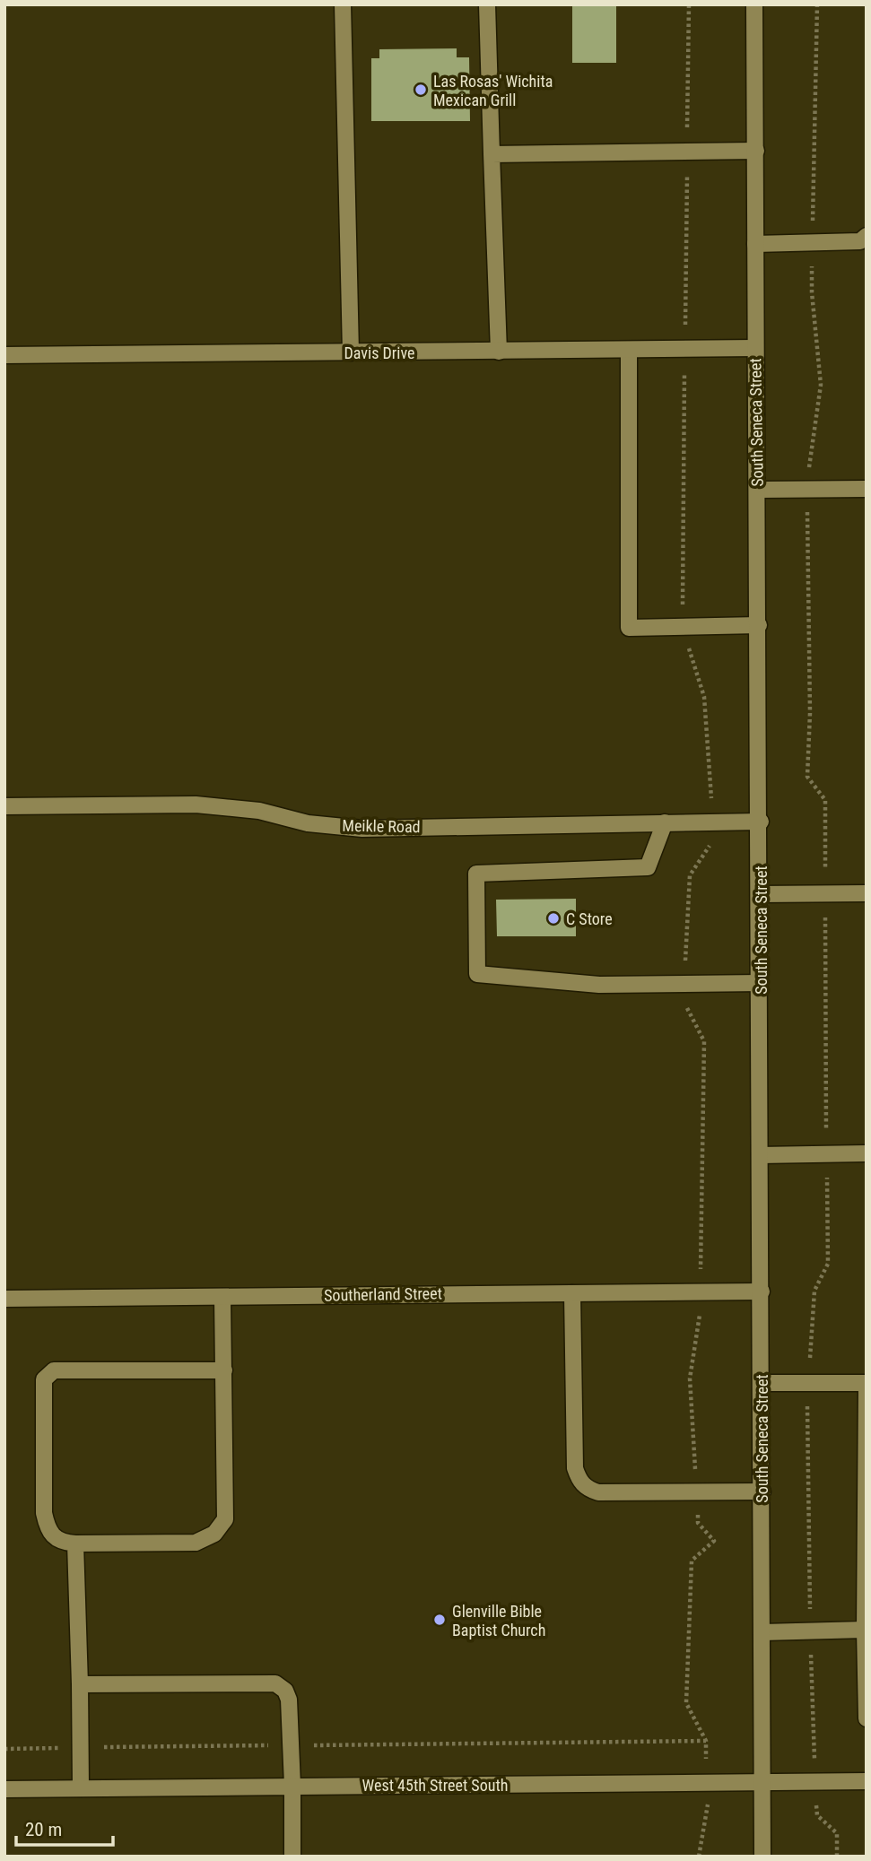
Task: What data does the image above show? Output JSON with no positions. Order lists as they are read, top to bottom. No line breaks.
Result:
{"streets":{"street":["Davis Drive","South Seneca Street","Meikle Road","Southerland Street","West 45th Street South"]},"crossings":[["Davis Drive","South Seneca Street"],["South Seneca Street","Meikle Road"],["South Seneca Street","Southerland Street"],["South Seneca Street","West 45th Street South"]],"places":["Las Rosas' Wichita Mexican Grill","C Store","Glenville Bible Baptist Church"],"scale_bar":"20 m"}
